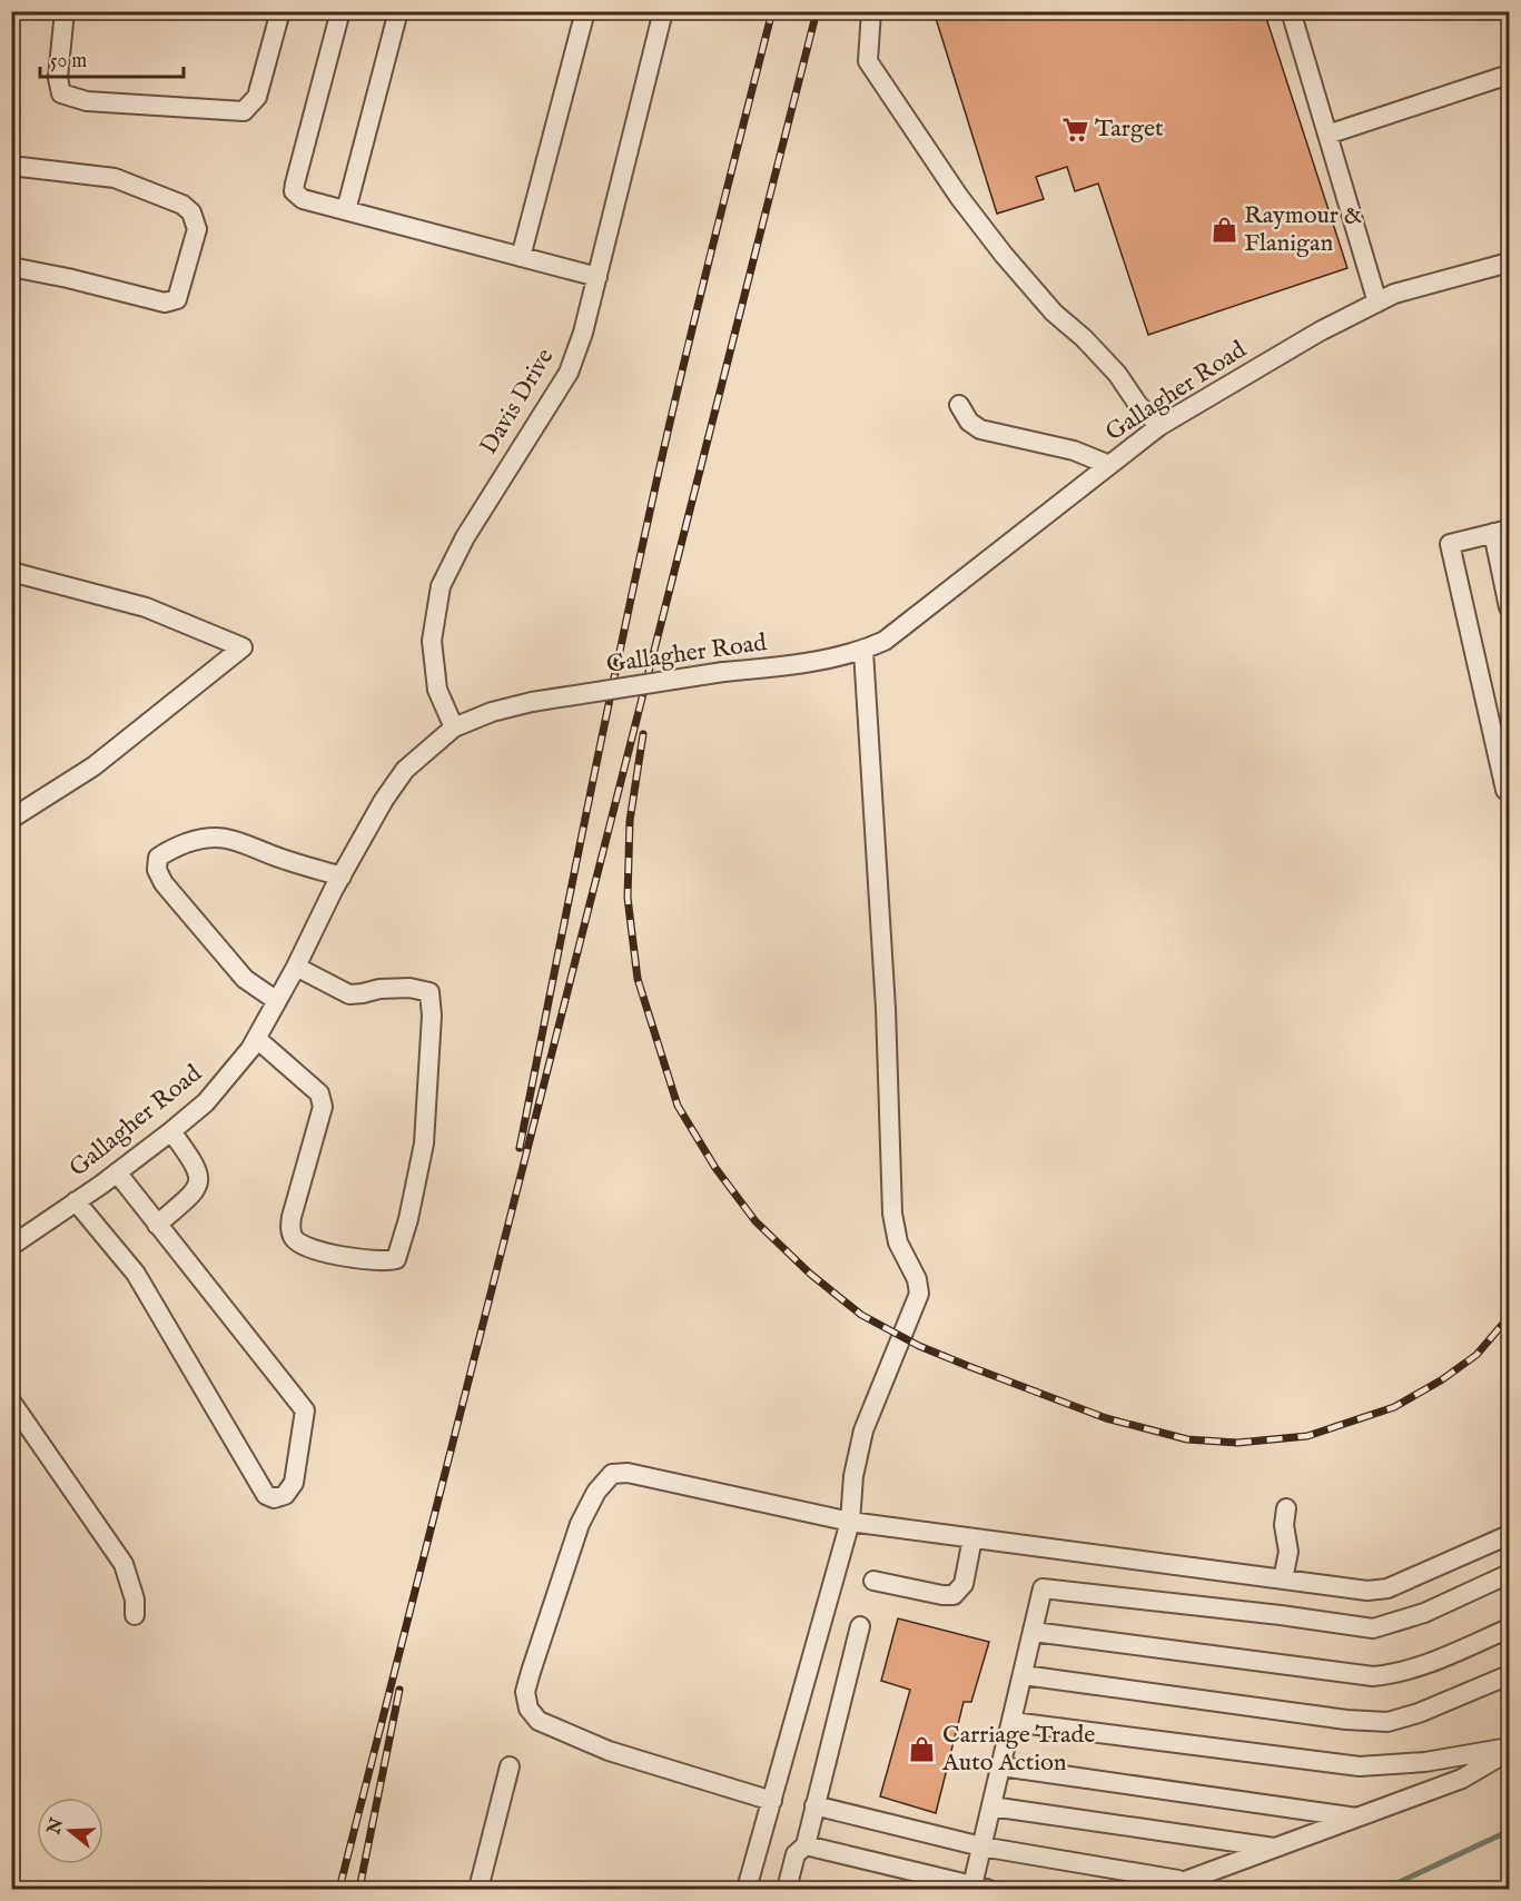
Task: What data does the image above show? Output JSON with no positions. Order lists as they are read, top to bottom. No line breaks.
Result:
{"streets":{"street":["Gallagher Road","Davis Drive"]},"crossings":[["Gallagher Road","Davis Drive"]],"places":{"supermarket":["Target"],"shop":["Raymour & Flanigan","Carriage Trade Auto Action"]},"scale_bar":"50 m","north":"left"}
